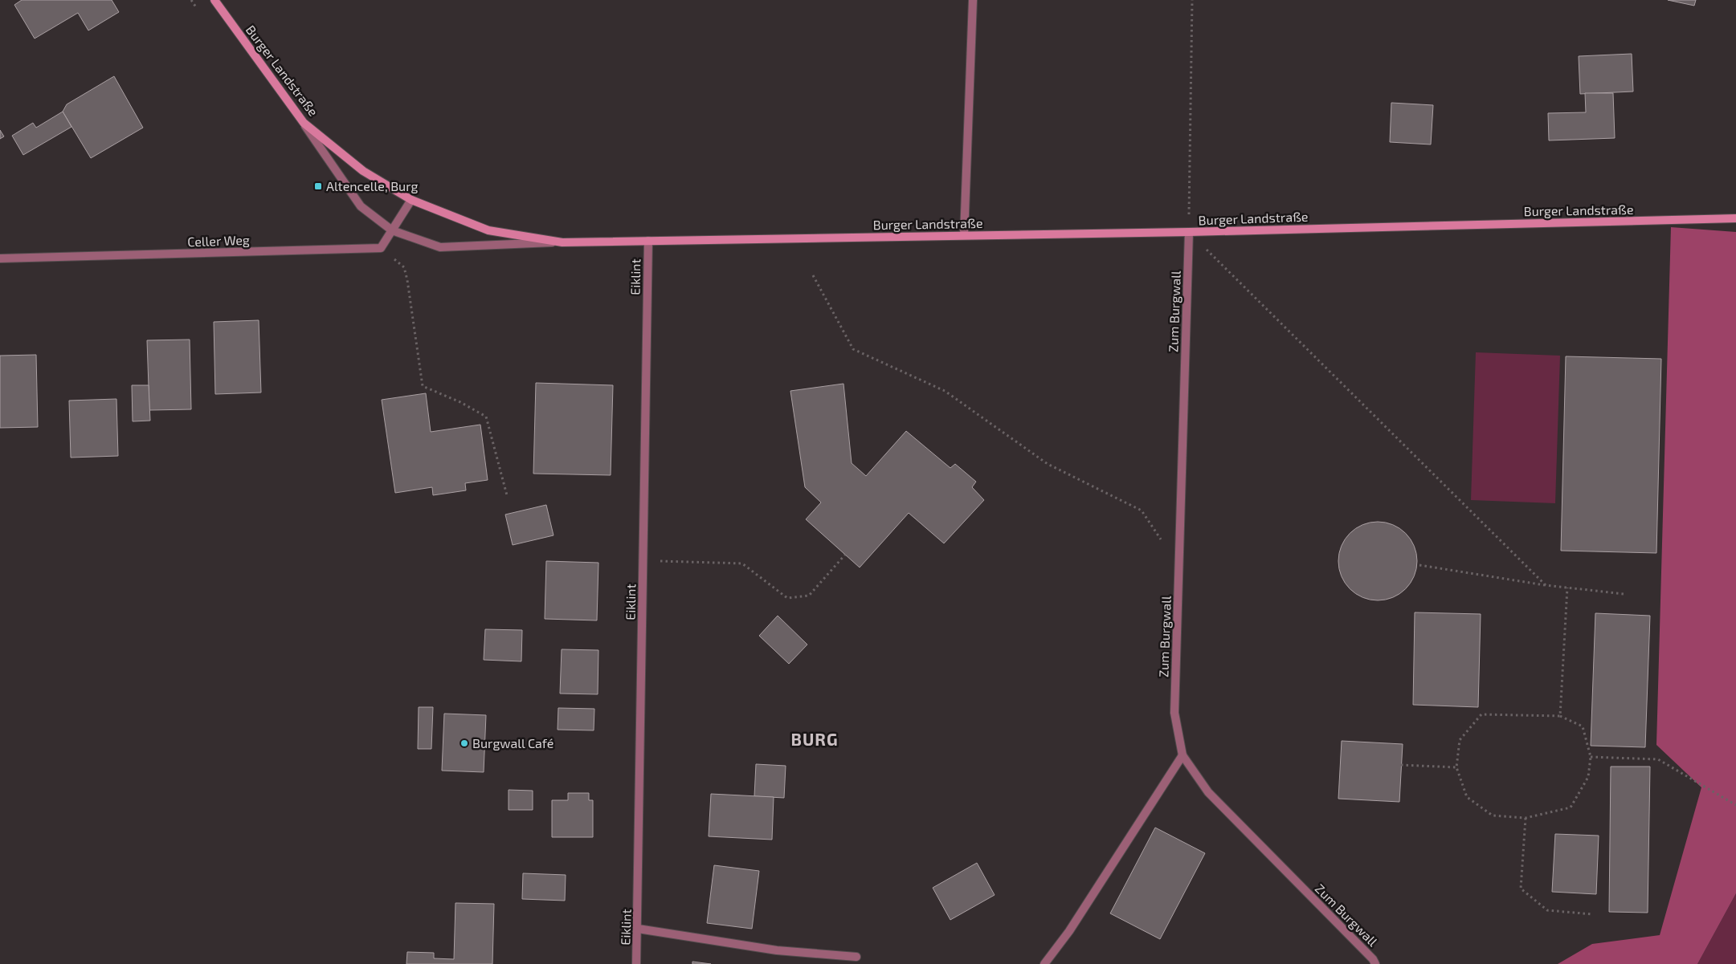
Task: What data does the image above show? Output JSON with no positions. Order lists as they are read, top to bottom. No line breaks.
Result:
{"streets":{"street":["Burger Landstraße","Celler Weg","Eiklint","Zum Burgwall"]},"crossings":[["Burger Landstraße","Celler Weg"],["Burger Landstraße","Eiklint"],["Burger Landstraße","Zum Burgwall"]],"districts":["BURG"],"places":{"transit":["Altencelle, Burg"],"other":["Burgwall Café"]}}
